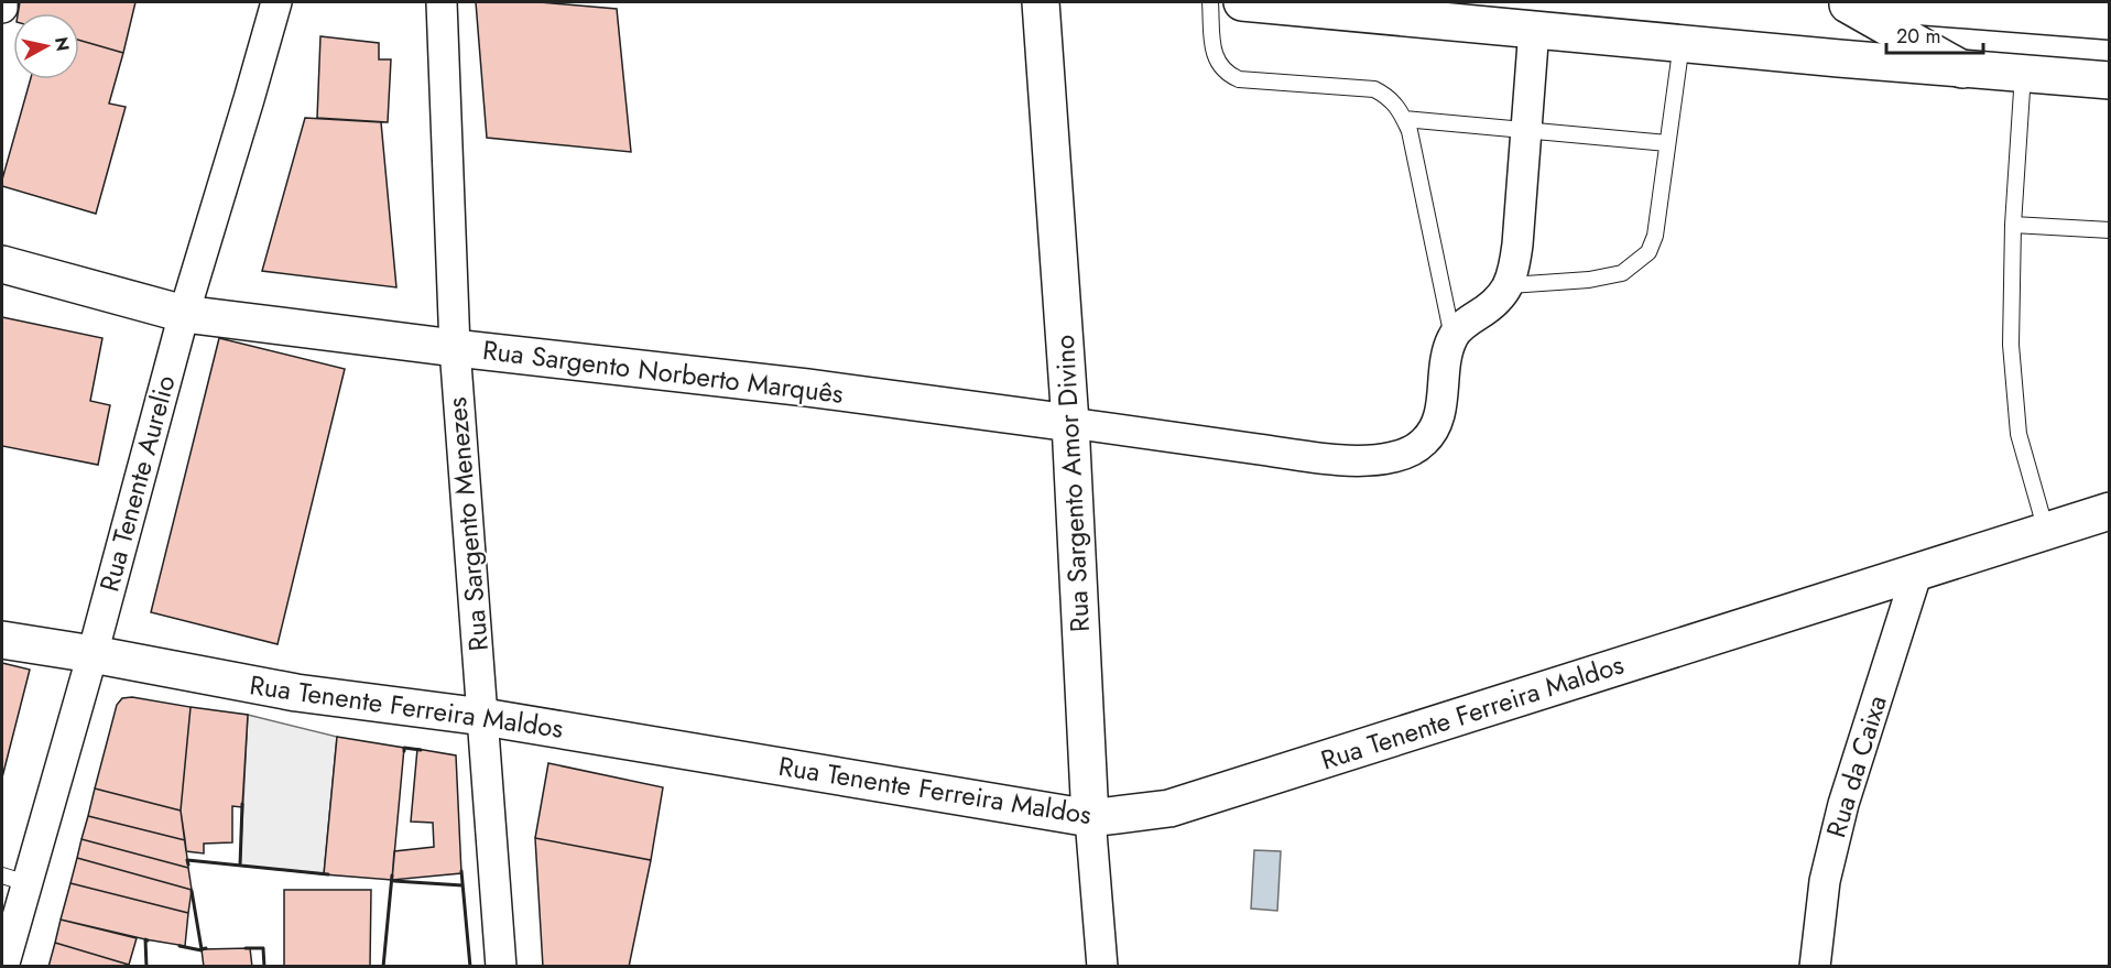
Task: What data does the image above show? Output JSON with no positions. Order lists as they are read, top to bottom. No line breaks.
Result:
{"streets":{"main road":["Rua Sargento Norberto Marquês","Rua Sargento Amor Divino","Rua Tenente Ferreira Maldos"],"street":["Rua Tenente Aurelio","Rua Sargento Menezes","Rua da Caixa"]},"crossings":[["Rua Sargento Norberto Marquês","Rua Tenente Aurelio"],["Rua Sargento Norberto Marquês","Rua Sargento Amor Divino"],["Rua Sargento Norberto Marquês","Rua Sargento Menezes"],["Rua Tenente Aurelio","Rua Tenente Ferreira Maldos"],["Rua Sargento Amor Divino","Rua Tenente Ferreira Maldos"],["Rua Sargento Menezes","Rua Tenente Ferreira Maldos"],["Rua Tenente Ferreira Maldos","Rua da Caixa"]],"scale_bar":"20 m","north":"right"}
